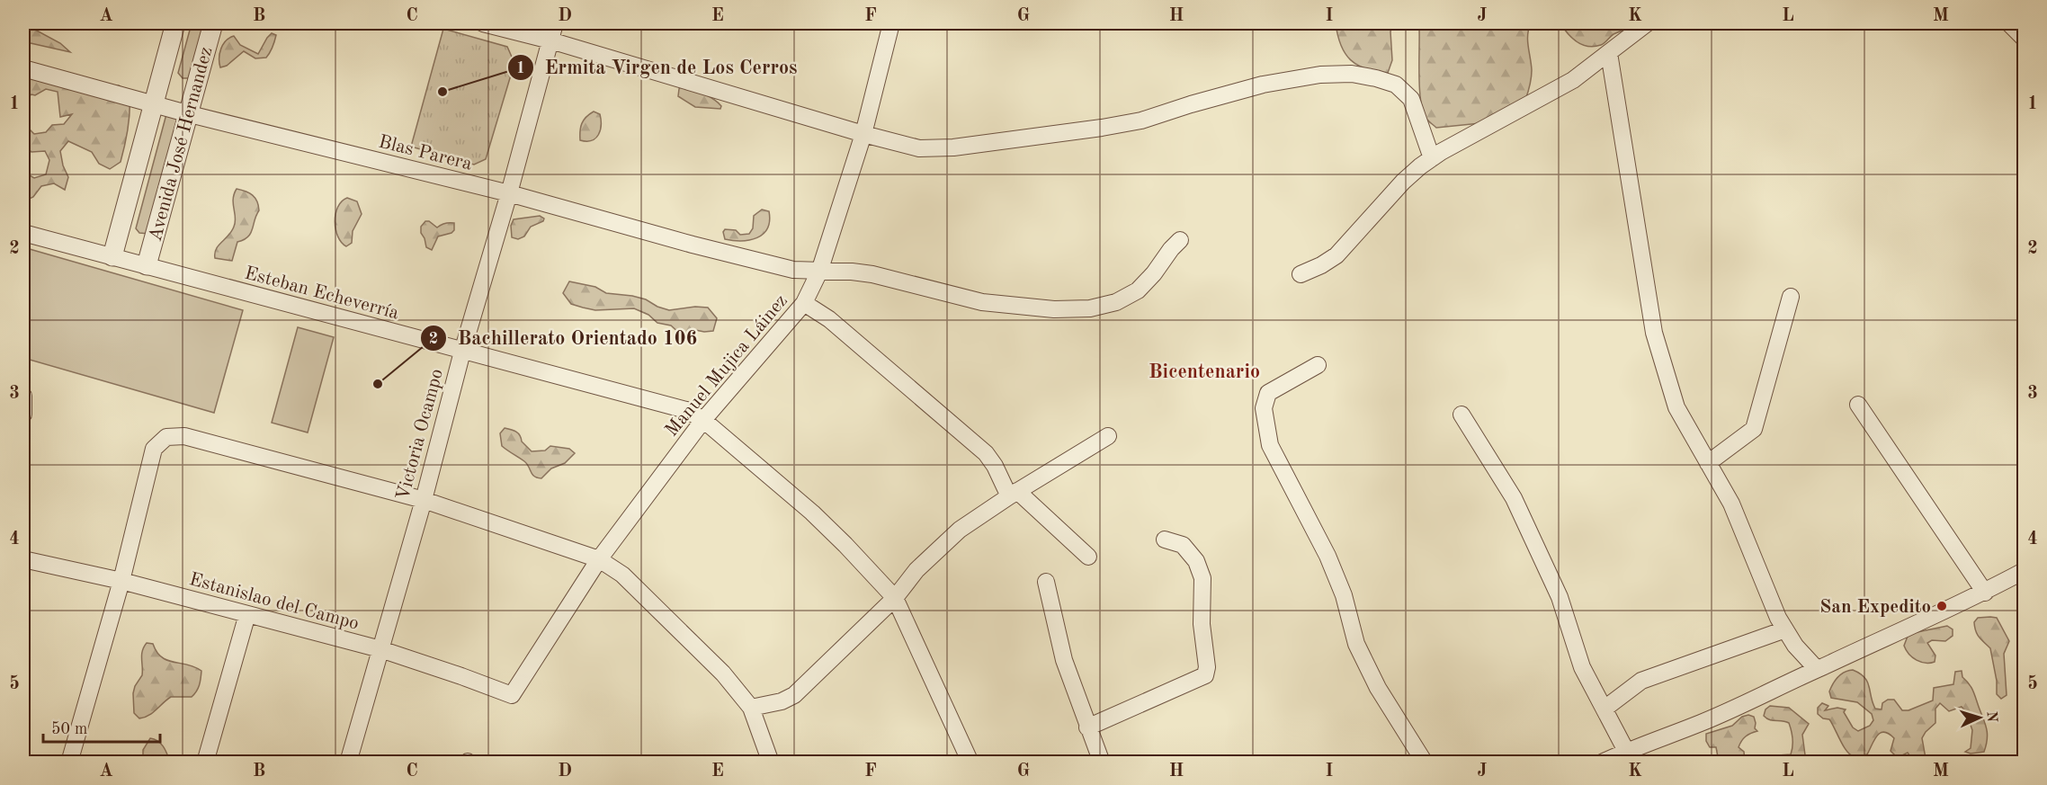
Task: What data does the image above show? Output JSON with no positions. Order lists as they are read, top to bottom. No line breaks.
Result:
{"streets":{"street":["Avenida José Hernandez","Blas Parera","Esteban Echeverría","Manuel Mujica Láinez","Victoria Ocampo","Estanislao del Campo"]},"crossings":[["Avenida José Hernandez","Blas Parera"],["Avenida José Hernandez","Esteban Echeverría"],["Blas Parera","Manuel Mujica Láinez"],["Blas Parera","Victoria Ocampo"],["Esteban Echeverría","Manuel Mujica Láinez"],["Esteban Echeverría","Victoria Ocampo"],["Manuel Mujica Láinez","Estanislao del Campo"],["Victoria Ocampo","Estanislao del Campo"]],"districts":["Bicentenario"],"places":["Ermita Virgen de Los Cerros","Bachillerato Orientado 106","San Expedito"],"scale_bar":"50 m","north":"right","grid":{"columns":["A","B","C","D","E","F","G","H","I","J","K","L","M"],"rows":["1","2","3","4","5"]}}
